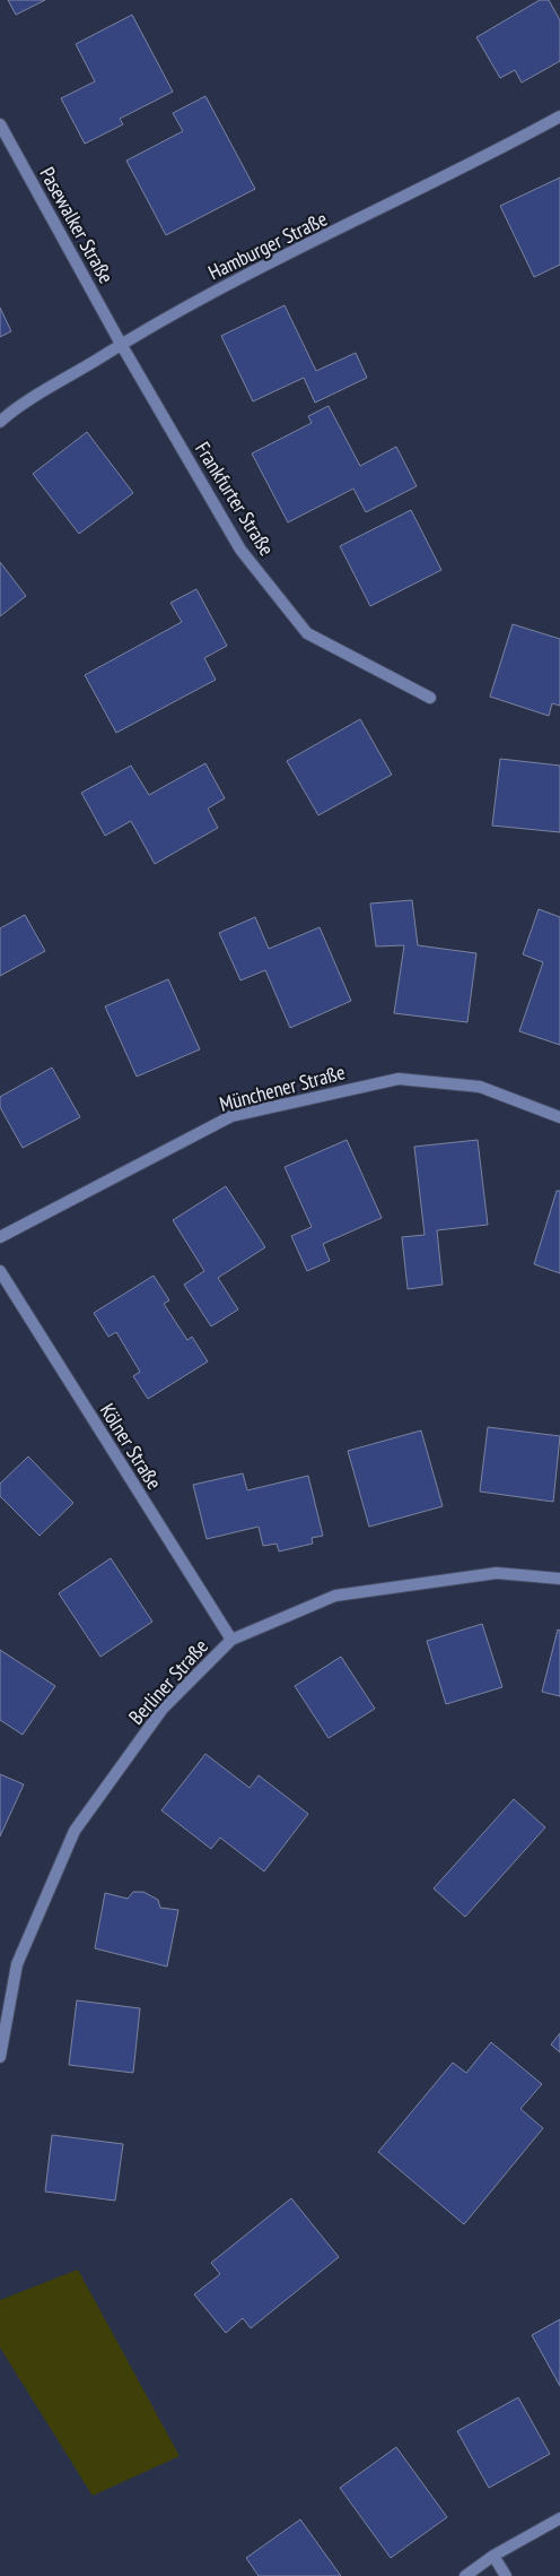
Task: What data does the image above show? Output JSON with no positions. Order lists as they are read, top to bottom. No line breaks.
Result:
{"streets":{"street":["Pasewalker Straße","Hamburger Straße","Frankfurter Straße","Münchener Straße","Kölner Straße","Berliner Straße"]},"crossings":[["Pasewalker Straße","Hamburger Straße"],["Pasewalker Straße","Frankfurter Straße"],["Hamburger Straße","Frankfurter Straße"],["Kölner Straße","Berliner Straße"]]}
